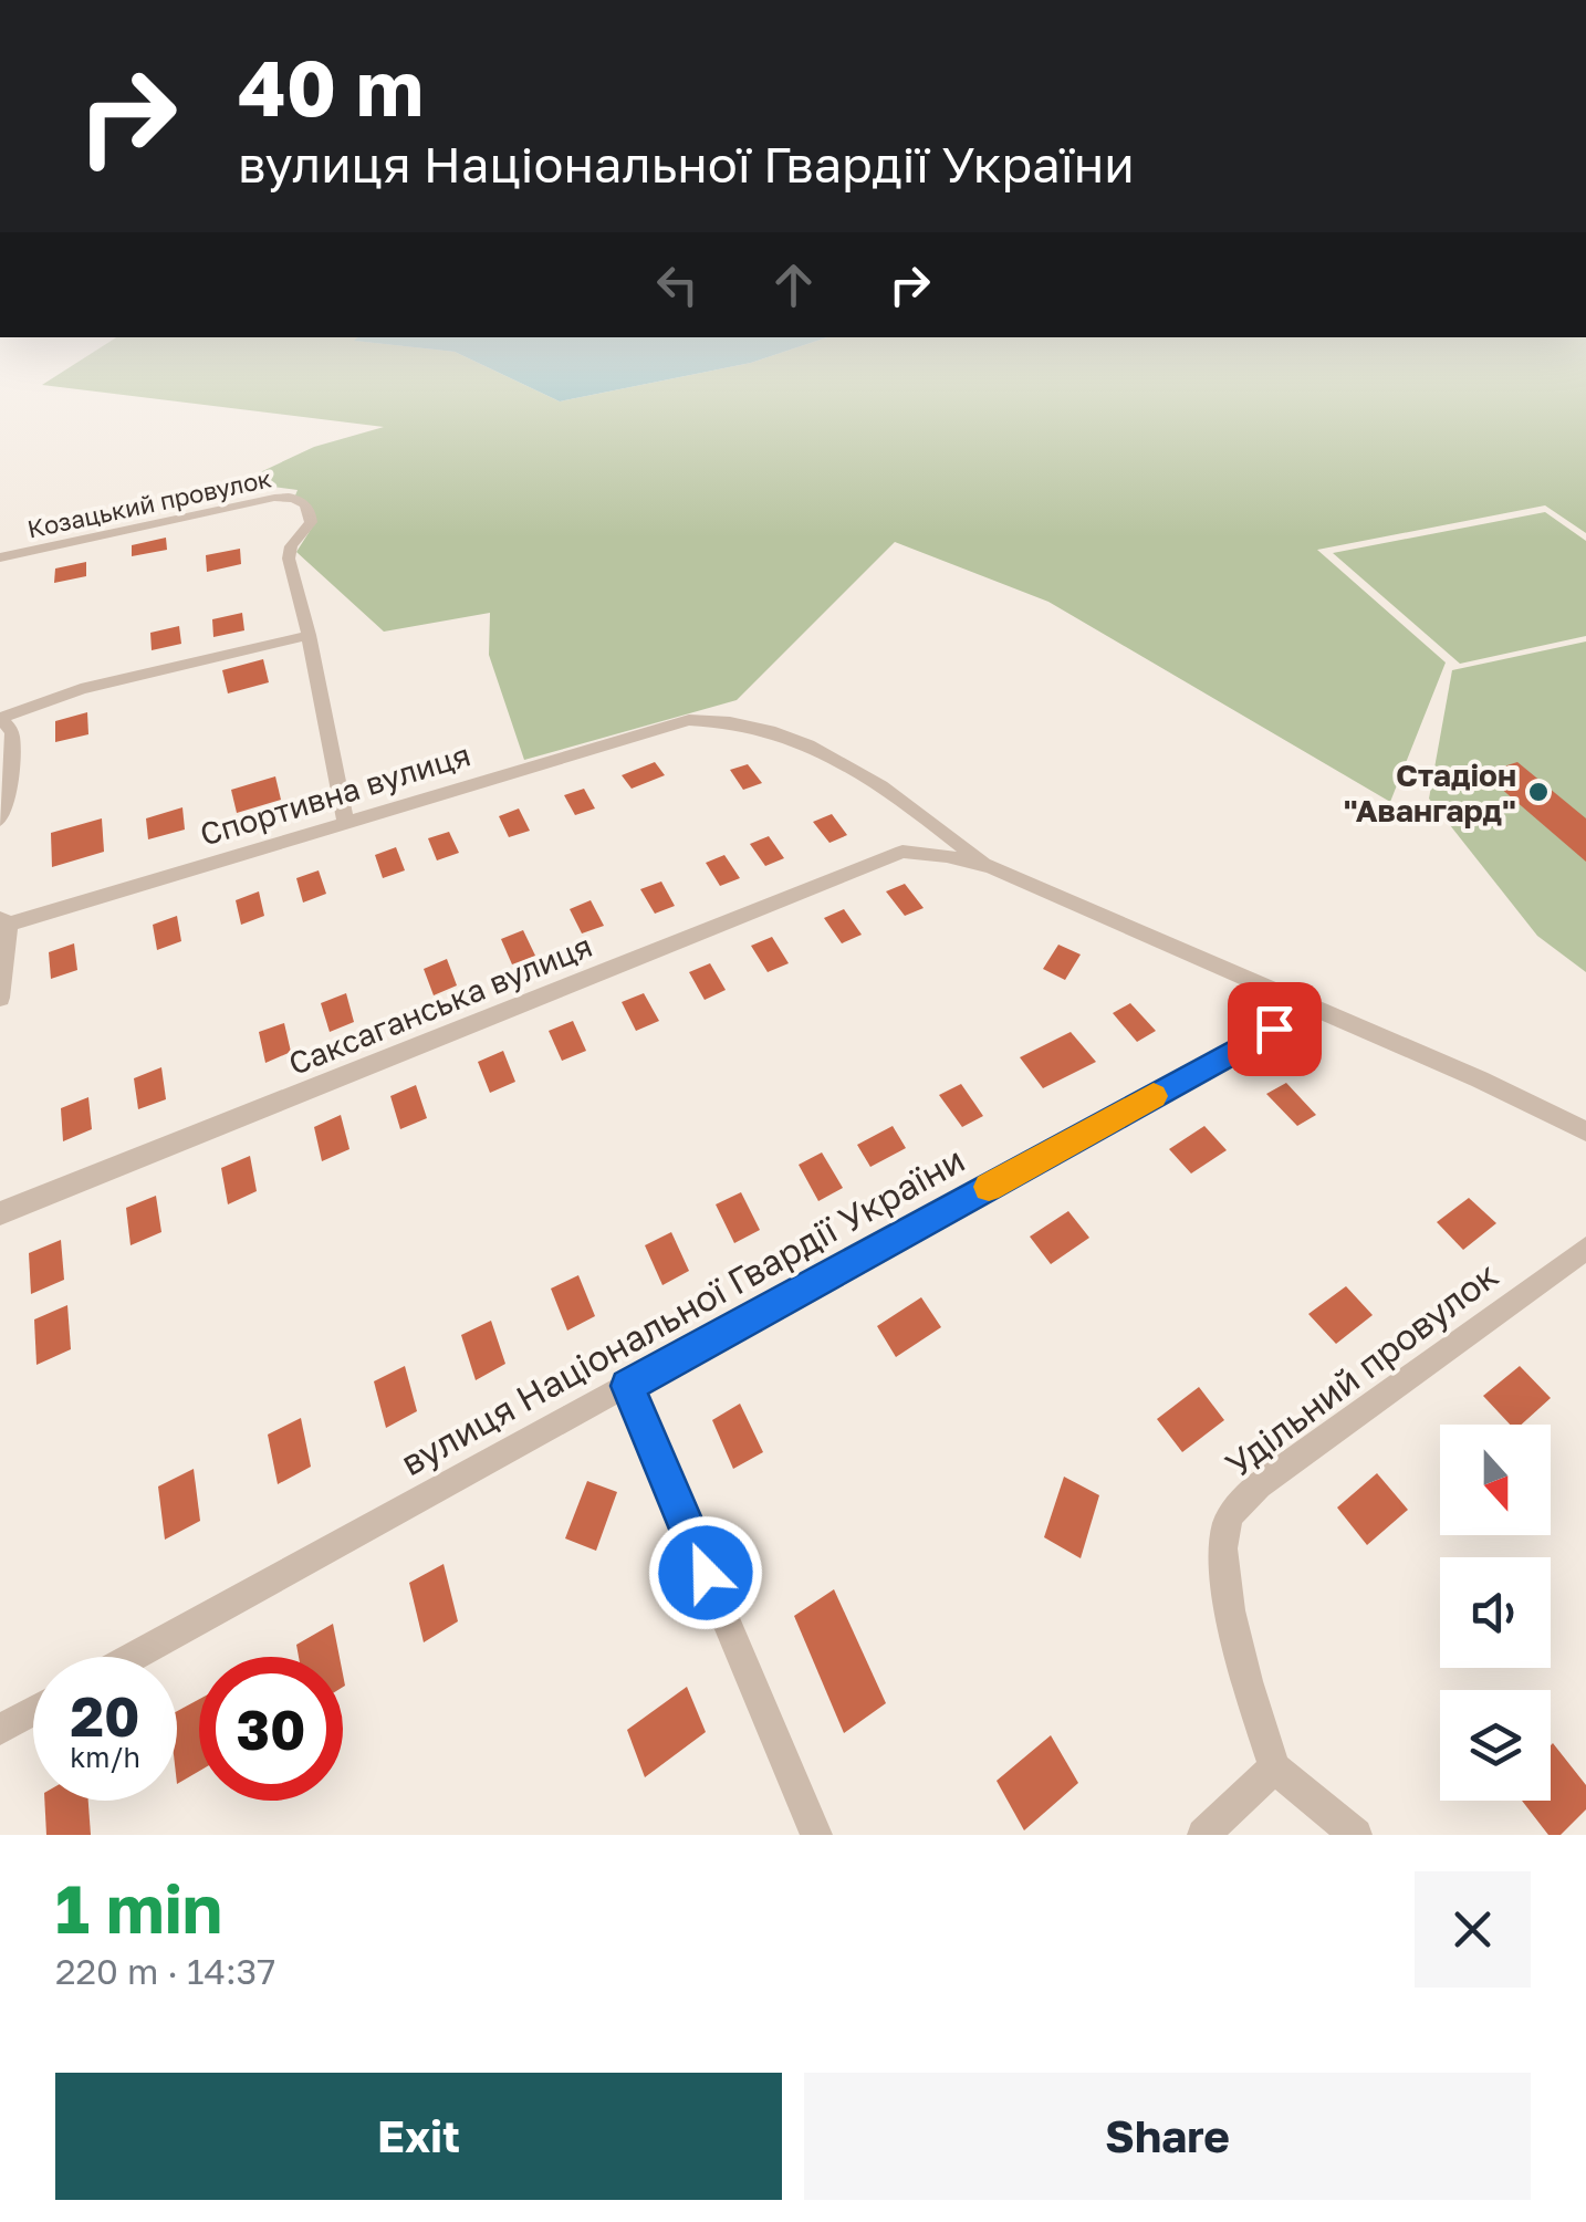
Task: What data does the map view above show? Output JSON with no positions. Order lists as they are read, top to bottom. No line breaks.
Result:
{"streets":{"street":["Козацький провулок","Спортивна вулиця","Саксаганська вулиця","вулиця Національної Гвардії України","Удільний провулок"]},"crossings":[["Козацький провулок","Спортивна вулиця"],["Спортивна вулиця","Саксаганська вулиця"]],"places":["Стадіон \"Авангард\""],"north":"bottom","page":{"turn":["40 m","вулиця Національної Гвардії України"],"speed":"20 km/h","limit":"30","heading":["1 min","220 m · 14:37"],"buttons":["Exit","Share"]}}
